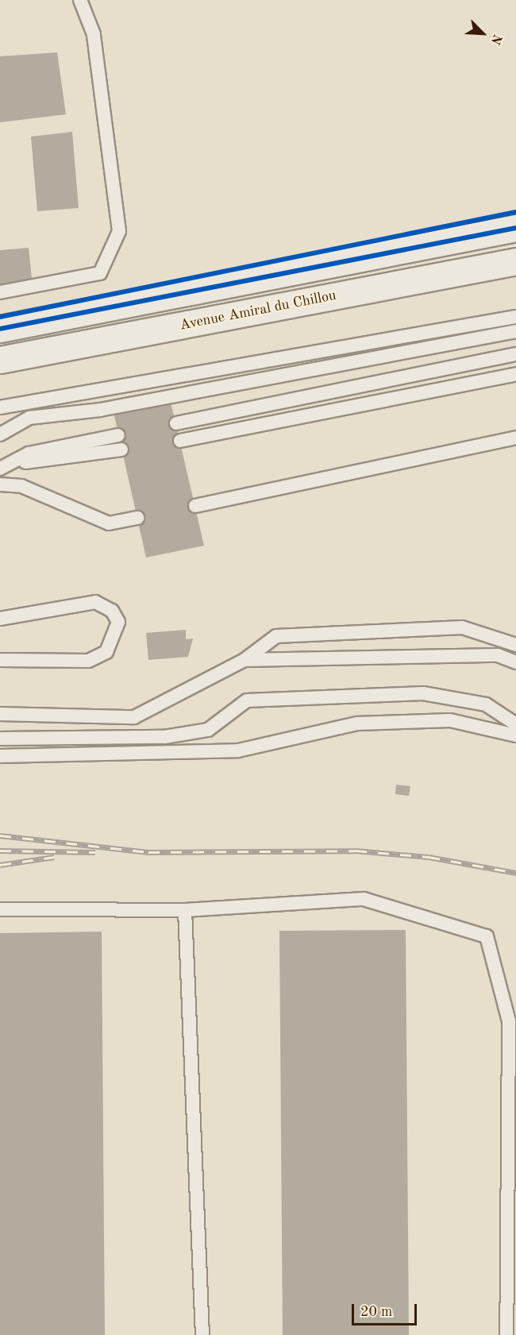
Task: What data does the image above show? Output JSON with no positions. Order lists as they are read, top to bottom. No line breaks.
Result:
{"streets":{"street":["Avenue Amiral du Chillou"]},"scale_bar":"20 m","north":"bottom right"}
